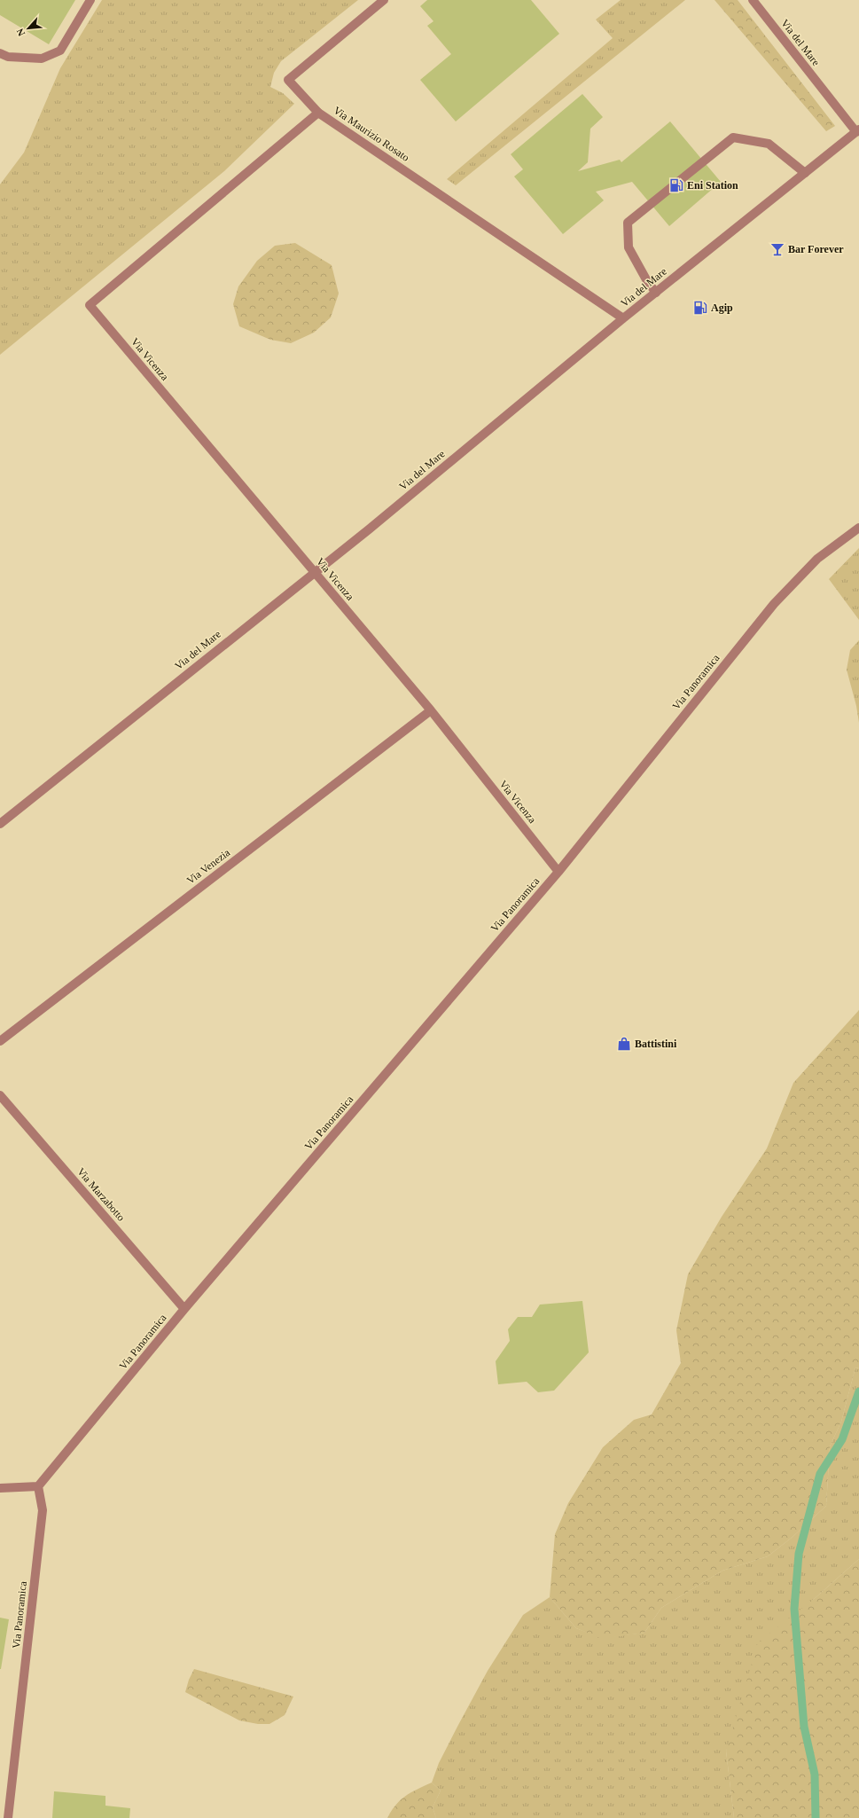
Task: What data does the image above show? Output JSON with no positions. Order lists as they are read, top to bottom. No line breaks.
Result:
{"streets":{"street":["Via del Mare","Via Maurizio Rosato","Via Vicenza","Via Panoramica","Via Venezia","Via Marzabotto"]},"crossings":[["Via del Mare","Via Maurizio Rosato"],["Via del Mare","Via Vicenza"],["Via Maurizio Rosato","Via Vicenza"],["Via Vicenza","Via Panoramica"],["Via Vicenza","Via Venezia"],["Via Panoramica","Via Marzabotto"]],"places":{"fuel station":["Eni Station","Agip"],"bar":["Bar Forever"],"shop":["Battistini"]},"north":"bottom left"}
